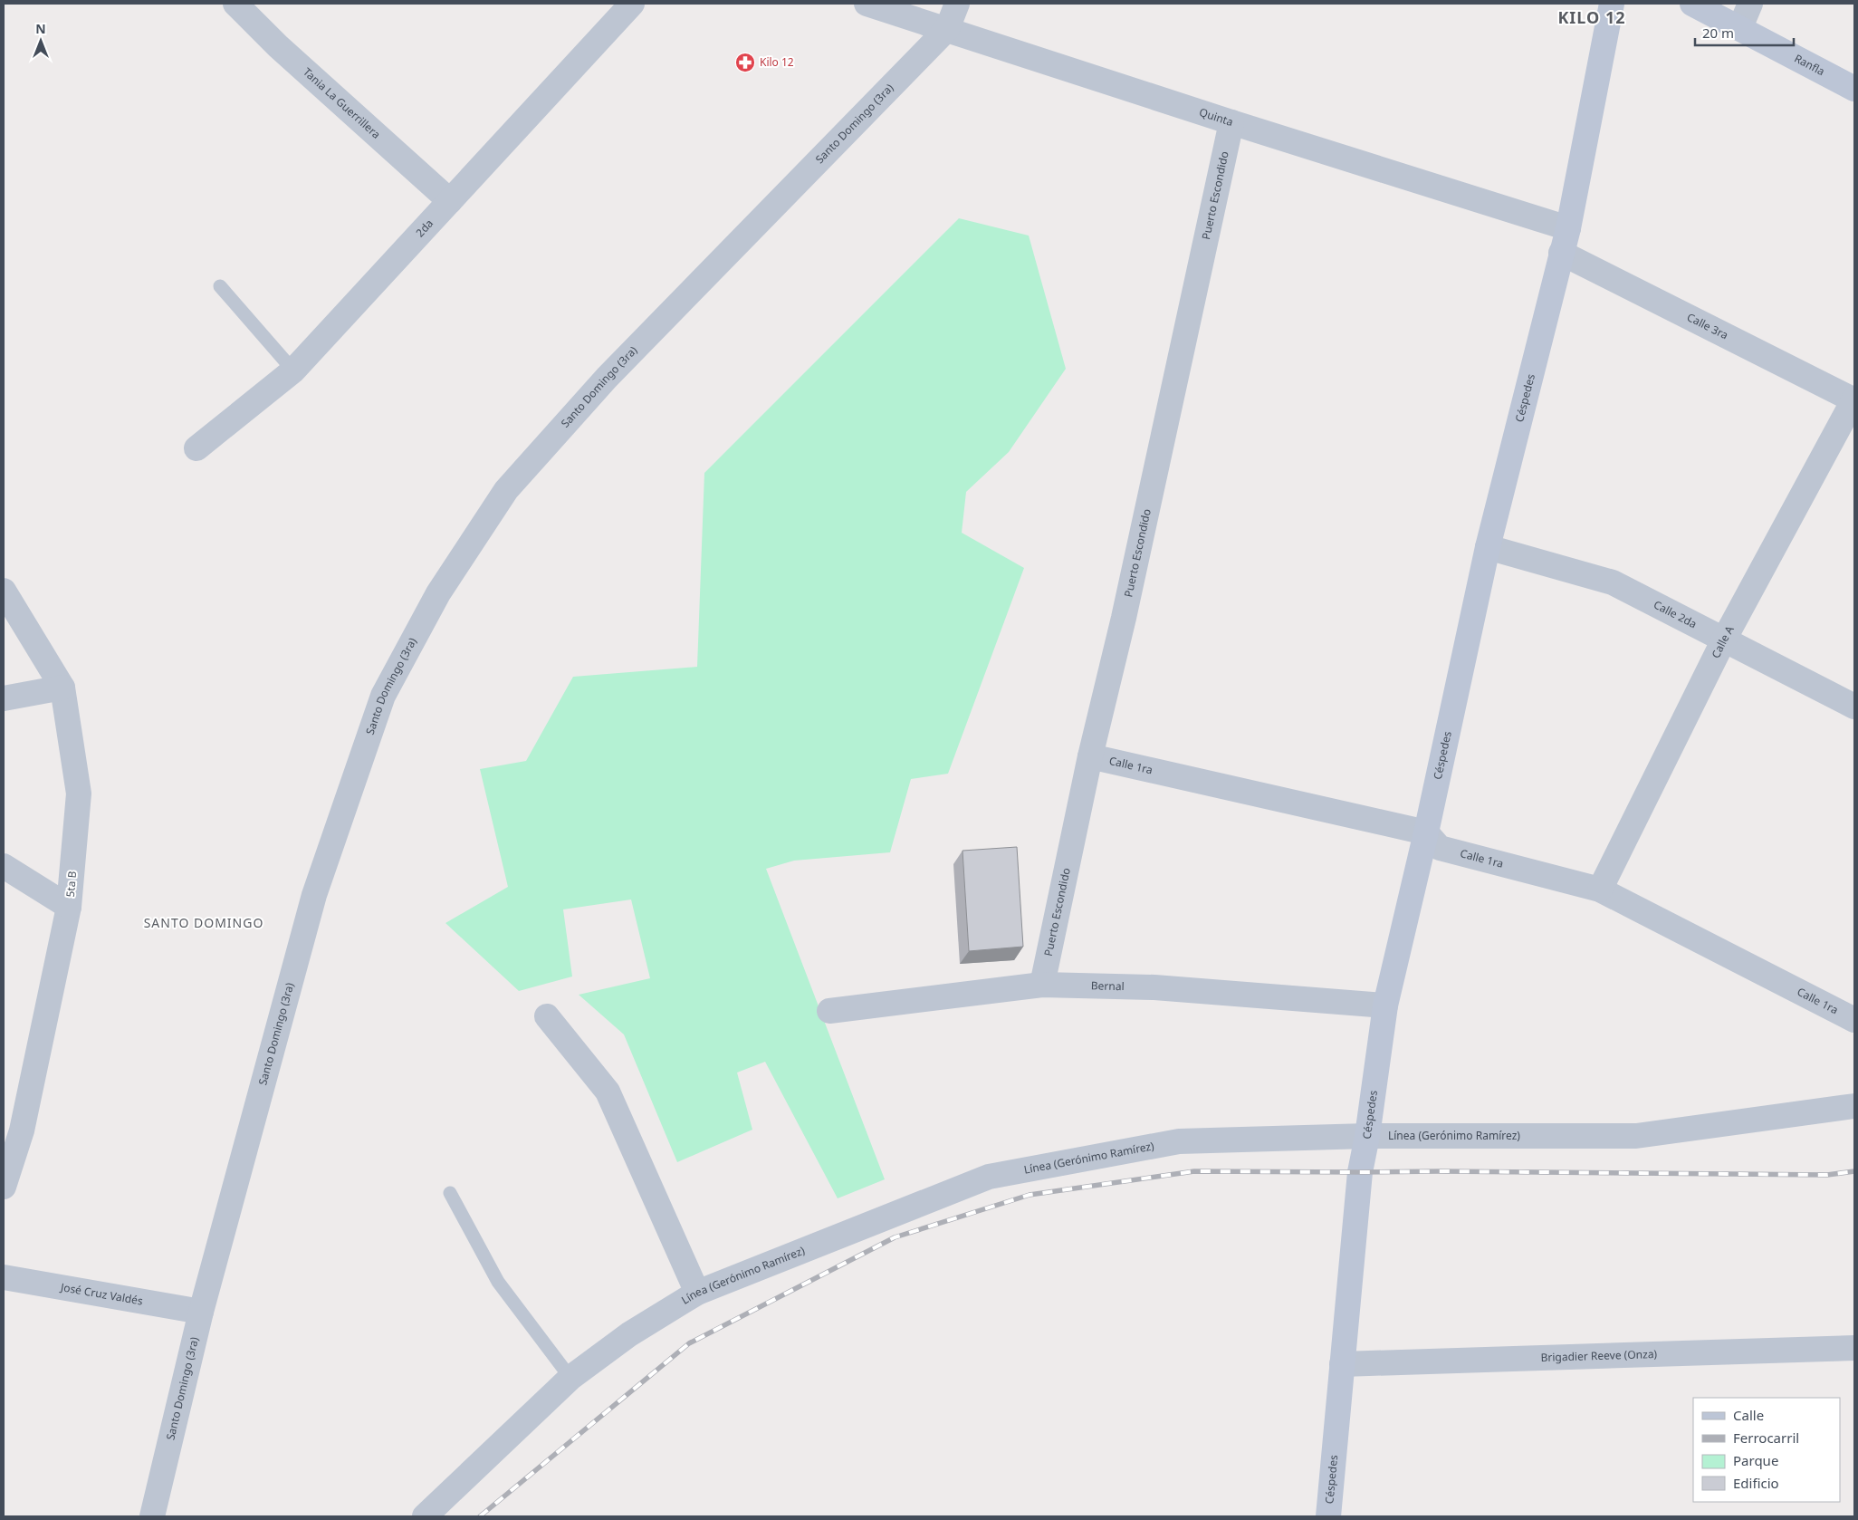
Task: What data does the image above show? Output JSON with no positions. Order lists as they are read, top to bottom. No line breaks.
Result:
{"streets":{"street":["Ranfla","Tania La Guerrillera","Quinta","Santo Domingo (3ra)","Puerto Escondido","2da","Calle 3ra","Céspedes","Calle 2da","Calle A","Calle 1ra","5ta B","Bernal","Línea (Gerónimo Ramírez)","José Cruz Valdés","Brigadier Reeve (Onza)"]},"crossings":[["Tania La Guerrillera","2da"],["Quinta","Santo Domingo (3ra)"],["Quinta","Puerto Escondido"],["Quinta","Céspedes"],["Santo Domingo (3ra)","José Cruz Valdés"],["Puerto Escondido","Calle 1ra"],["Puerto Escondido","Bernal"],["Calle 3ra","Céspedes"],["Calle 3ra","Calle A"],["Céspedes","Calle 2da"],["Céspedes","Calle 1ra"],["Céspedes","Bernal"],["Céspedes","Línea (Gerónimo Ramírez)"],["Céspedes","Brigadier Reeve (Onza)"],["Calle 2da","Calle A"],["Calle A","Calle 1ra"]],"districts":["KILO 12","SANTO DOMINGO"],"places":{"pharmacy":["Kilo 12"]},"legend":["Calle","Ferrocarril","Parque","Edificio"],"scale_bar":"20 m","north":"top"}
